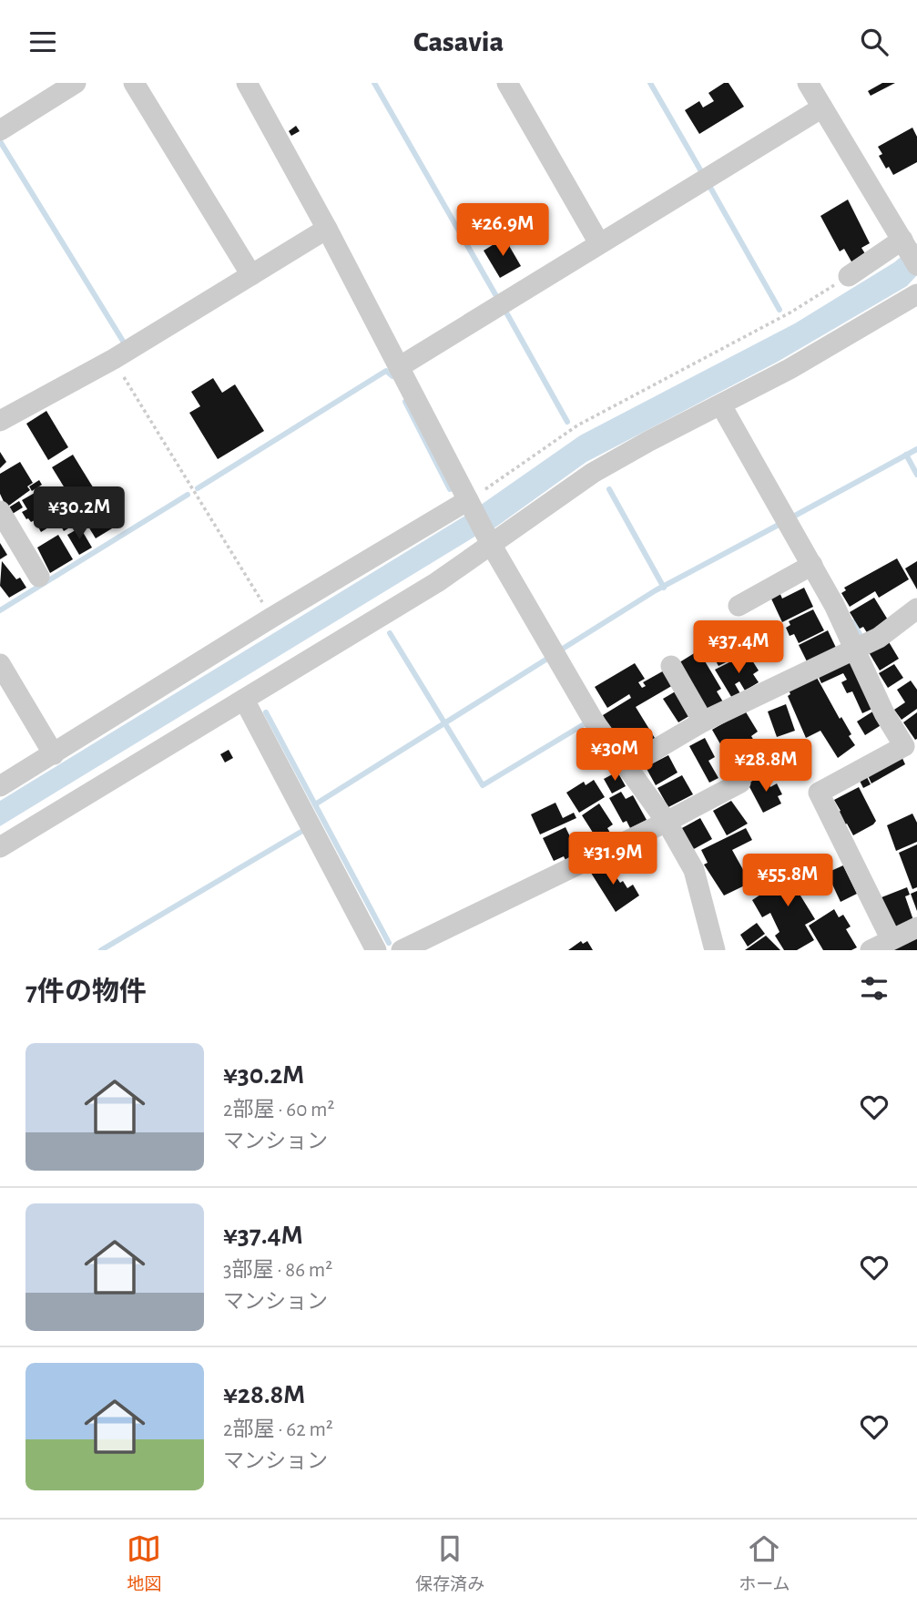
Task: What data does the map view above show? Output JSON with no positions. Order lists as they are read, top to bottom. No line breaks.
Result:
{"page":{"header":"Casavia","price":["¥26.9M","¥30.2M","¥37.4M","¥30M","¥28.8M","¥31.9M","¥55.8M"],"heading":"7件の物件","list":[{"name":"¥30.2M","note":"2部屋 · 60 m² · マンション"},{"name":"¥37.4M","note":"3部屋 · 86 m² · マンション"},{"name":"¥28.8M","note":"2部屋 · 62 m² · マンション"}],"tabs":["地図","保存済み","ホーム"]}}
